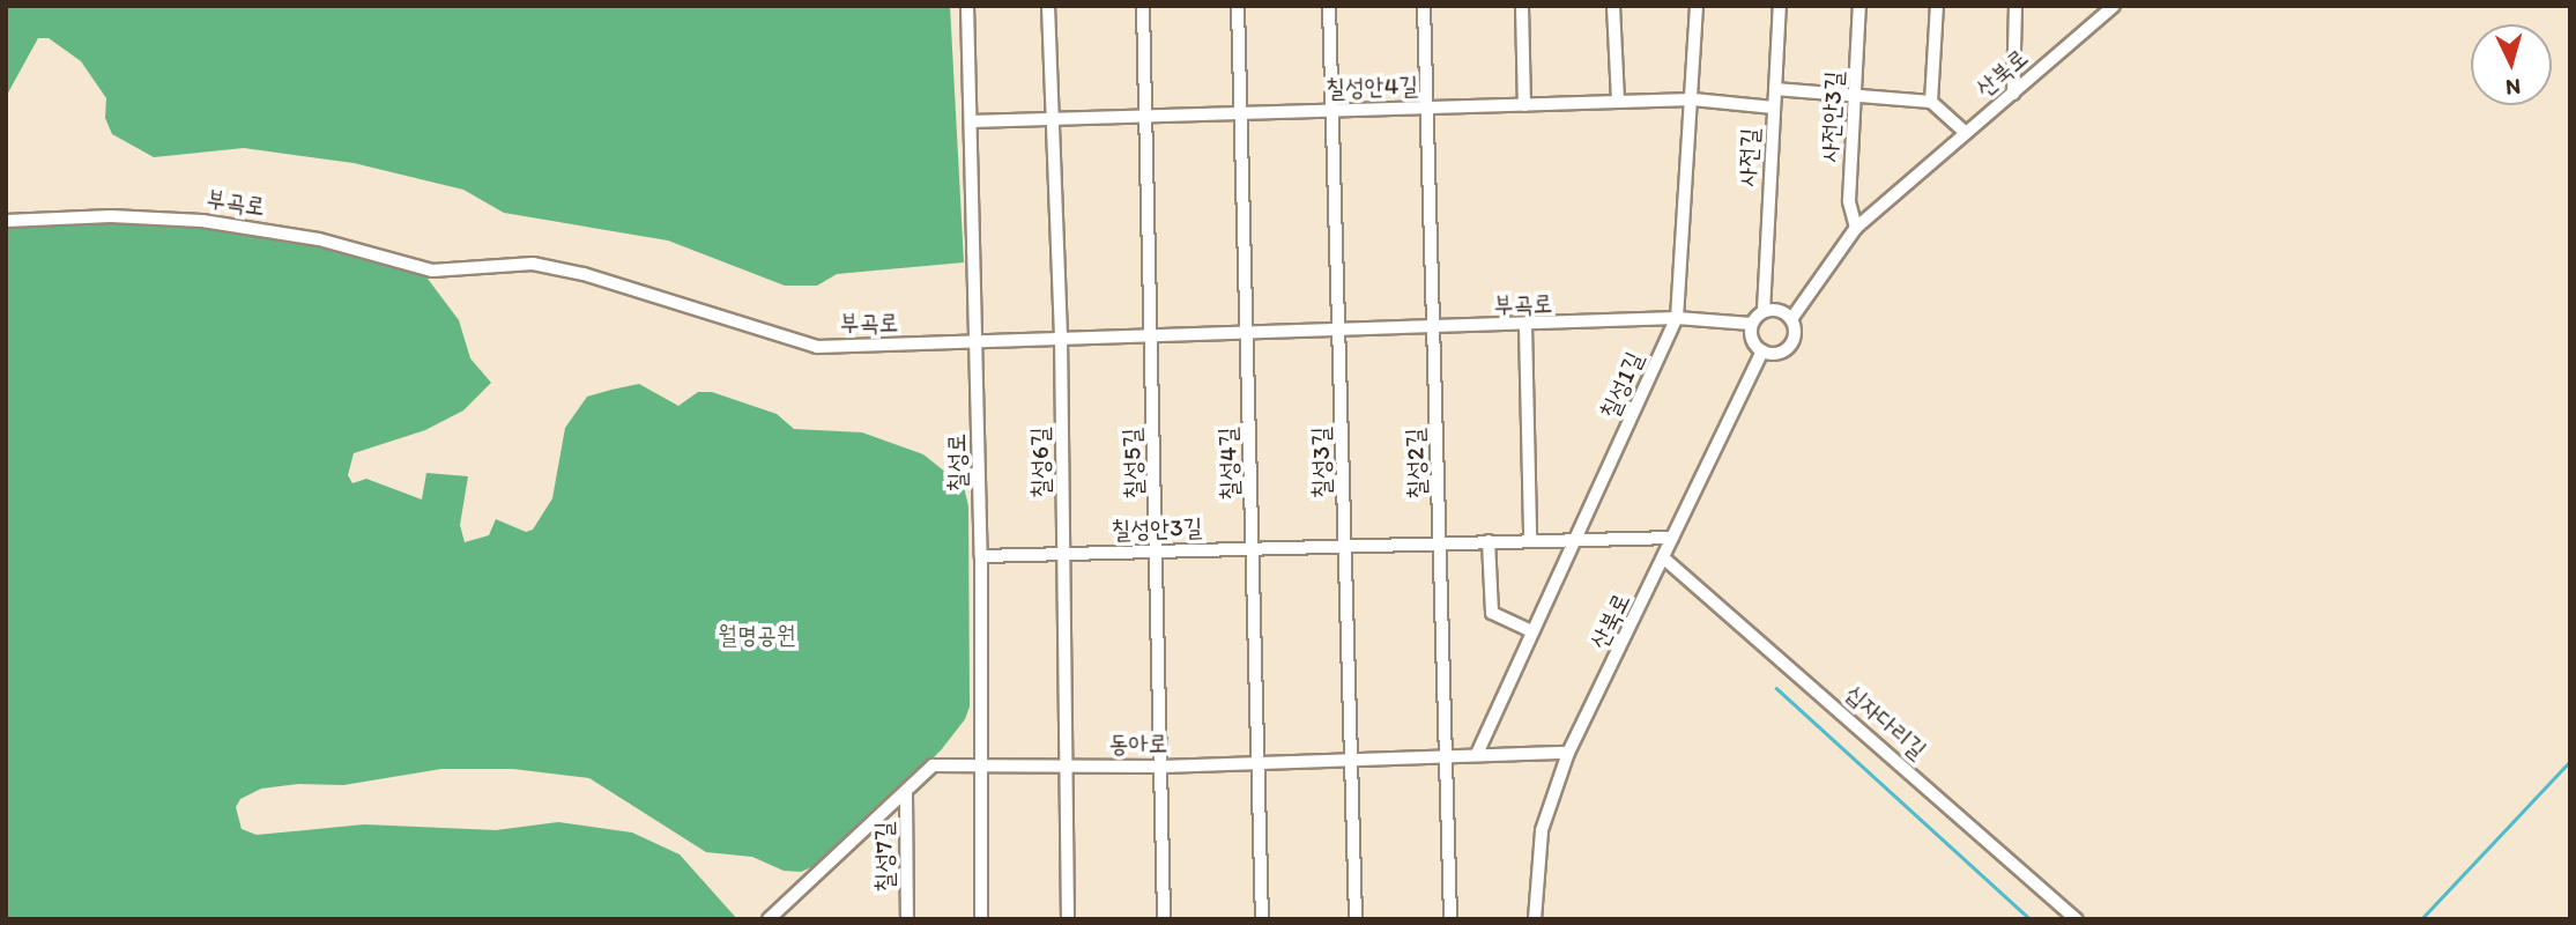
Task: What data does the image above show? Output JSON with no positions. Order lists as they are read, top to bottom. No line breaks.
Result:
{"streets":{"street":["산북로","칠성안4길","사전안3길","사전길","부곡로","칠성1길","칠성로","칠성6길","칠성3길","칠성5길","칠성4길","칠성2길","칠성안3길","십자다리길","동아로","칠성7길"]},"crossings":[["산북로","사전안3길"],["산북로","사전길"],["산북로","부곡로"],["산북로","칠성안3길"],["산북로","십자다리길"],["산북로","동아로"],["칠성안4길","사전길"],["칠성안4길","칠성1길"],["칠성안4길","칠성로"],["칠성안4길","칠성6길"],["칠성안4길","칠성3길"],["칠성안4길","칠성5길"],["칠성안4길","칠성4길"],["칠성안4길","칠성2길"],["사전길","부곡로"],["부곡로","칠성1길"],["부곡로","칠성로"],["부곡로","칠성6길"],["부곡로","칠성3길"],["부곡로","칠성5길"],["부곡로","칠성4길"],["부곡로","칠성2길"],["칠성1길","칠성안3길"],["칠성1길","동아로"],["칠성로","칠성안3길"],["칠성로","동아로"],["칠성6길","칠성안3길"],["칠성6길","동아로"],["칠성3길","칠성안3길"],["칠성3길","동아로"],["칠성5길","칠성안3길"],["칠성5길","동아로"],["칠성4길","칠성안3길"],["칠성4길","동아로"],["칠성2길","칠성안3길"],["칠성2길","동아로"],["동아로","칠성7길"]],"parks":["월명공원"],"north":"bottom"}
